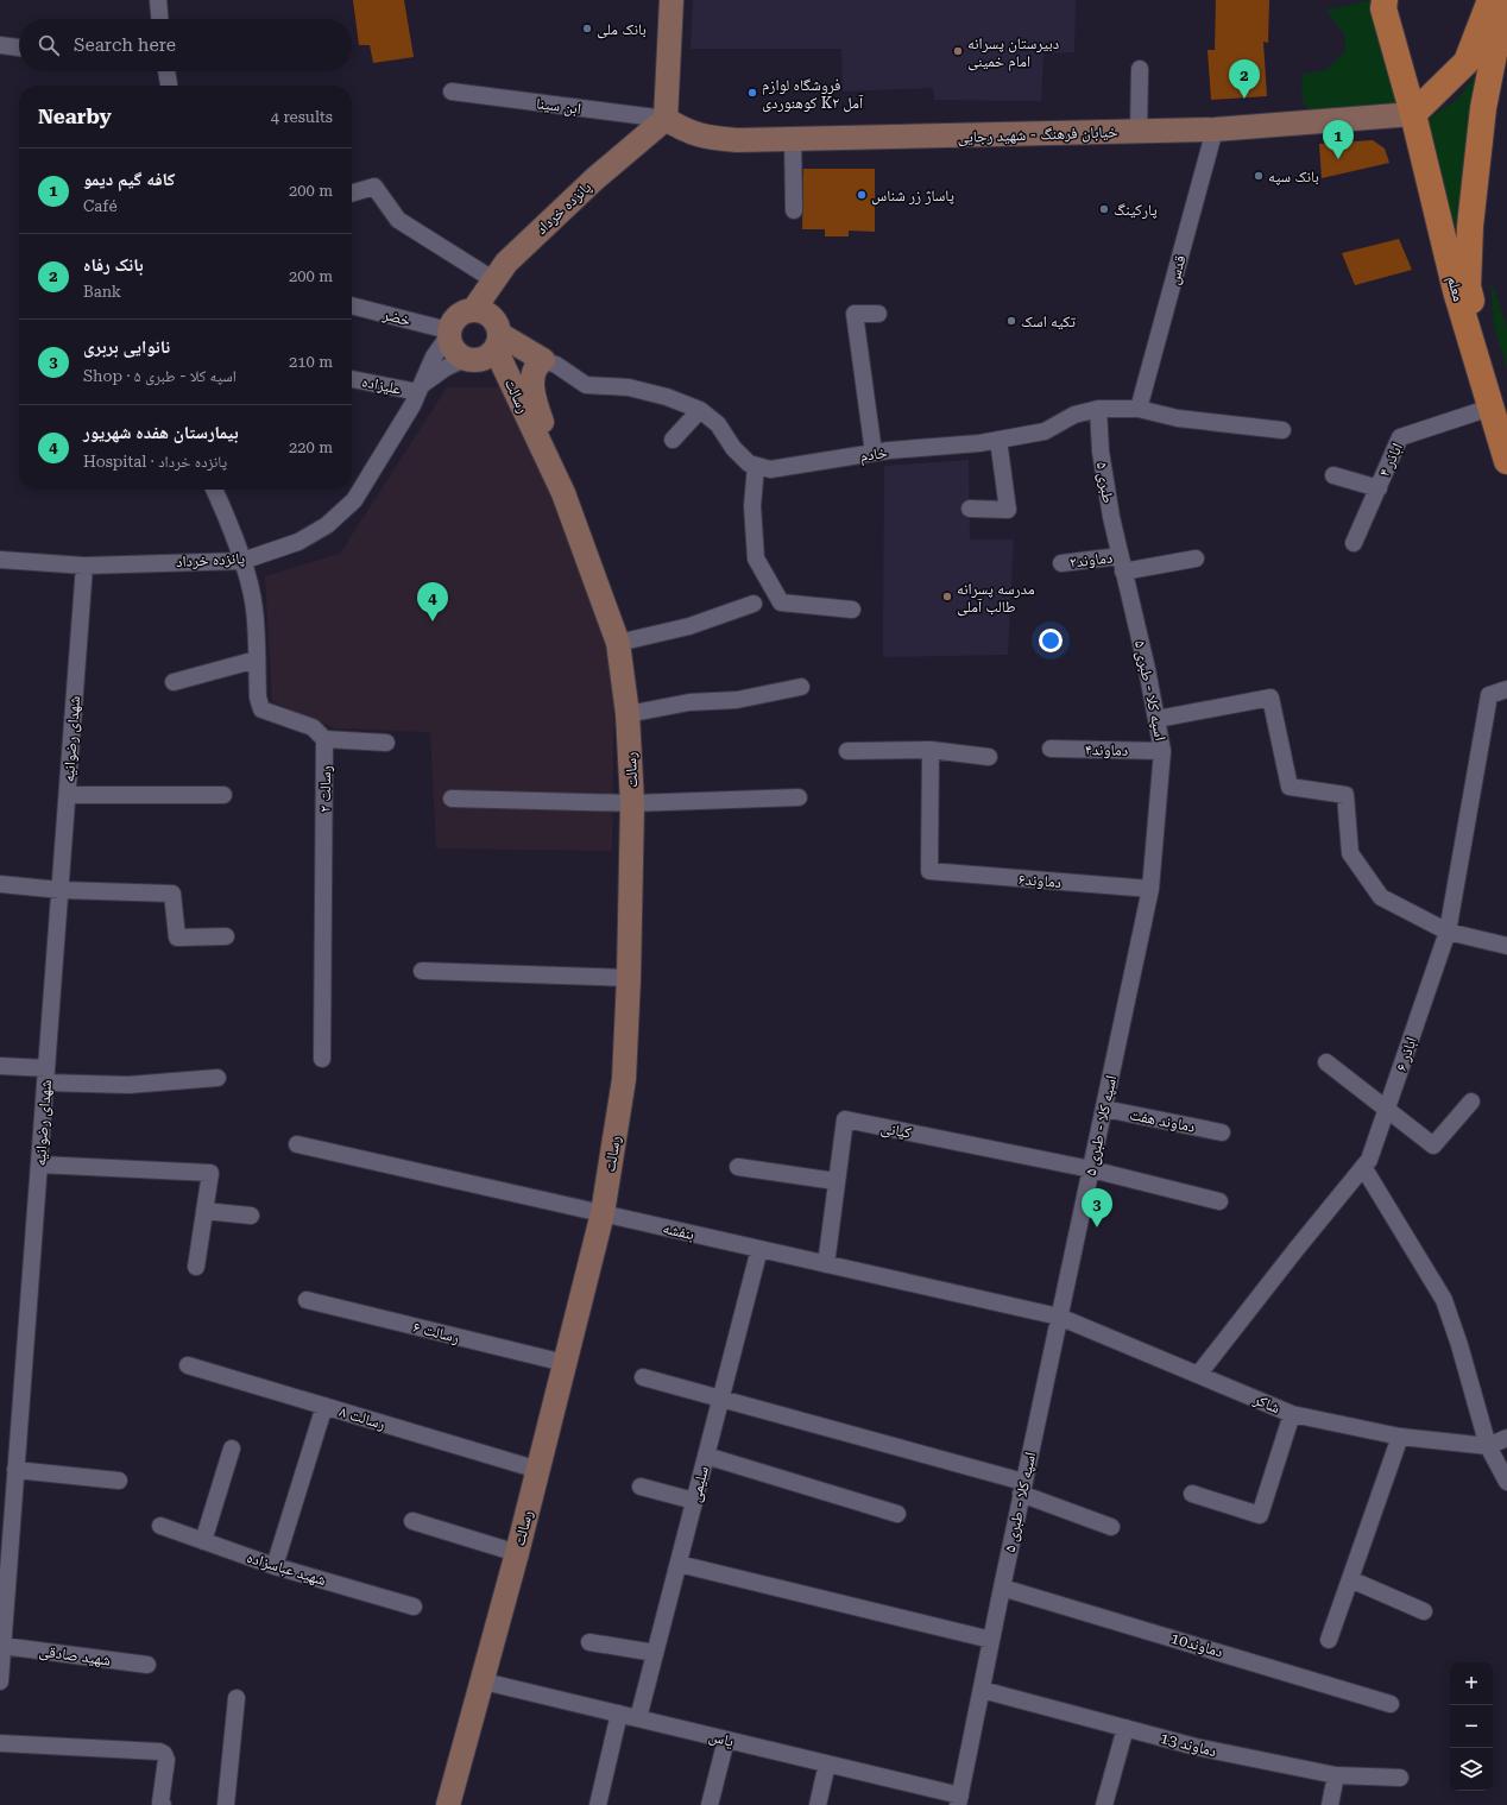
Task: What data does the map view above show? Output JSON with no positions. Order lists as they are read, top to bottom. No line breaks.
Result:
{"streets":{"main road":["خیابان فرهنگ - شهید رجایی","پانزده خرداد","معلم","رسالت","خادم"],"street":["ابن سینا","قدس","خضر","علیزاده","اباذر ۴","طبری ۵","دماوند۲","اسپه کلا - طبری ۵","شهدای رضوانیه","دماوند۴","رسالت ۲","دماوند۶","اباذر ۶","دماوند هفت","کیانی","بنفشه","رسالت ۶","شاکر","رسالت ۸","سلیمی","شهید عباسزاده","دماوند10","شهید صادقی","یاس","دماوند 13"]},"crossings":[["ابن سینا","خیابان فرهنگ - شهید رجایی"],["ابن سینا","پانزده خرداد"],["خیابان فرهنگ - شهید رجایی","پانزده خرداد"],["خیابان فرهنگ - شهید رجایی","قدس"],["خیابان فرهنگ - شهید رجایی","معلم"],["پانزده خرداد","خضر"],["پانزده خرداد","علیزاده"],["پانزده خرداد","رسالت"],["پانزده خرداد","خادم"],["پانزده خرداد","شهدای رضوانیه"],["قدس","خادم"],["معلم","اباذر ۴"],["خضر","رسالت"],["خضر","خادم"],["رسالت","خادم"],["رسالت","بنفشه"],["رسالت","رسالت ۶"],["رسالت","رسالت ۸"],["رسالت","یاس"],["خادم","طبری ۵"],["طبری ۵","دماوند۲"],["طبری ۵","اسپه کلا - طبری ۵"],["دماوند۲","اسپه کلا - طبری ۵"],["اسپه کلا - طبری ۵","دماوند۴"],["اسپه کلا - طبری ۵","دماوند۶"],["اسپه کلا - طبری ۵","دماوند هفت"],["اسپه کلا - طبری ۵","کیانی"],["اسپه کلا - طبری ۵","بنفشه"],["اسپه کلا - طبری ۵","شاکر"],["اسپه کلا - طبری ۵","دماوند10"],["اسپه کلا - طبری ۵","یاس"],["اسپه کلا - طبری ۵","دماوند 13"],["شهدای رضوانیه","شهید صادقی"],["اباذر ۶","شاکر"],["کیانی","بنفشه"],["بنفشه","شاکر"],["بنفشه","سلیمی"],["سلیمی","یاس"]],"places":["بانک ملی","دبیرستان پسرانه امام خمینی","فروشگاه لوازم کوهنوردی K۲ آمل","بانک سپه","پاساژ زر شناس","پارکینگ","تکیه اسک","مدرسه پسرانه طالب آملی"],"page":{"search":"Search here","pins":["2","1","4","3"],"heading":["Nearby","4 results"],"list":[{"mark":"1","name":"کافه گیم دیمو","note":"Café","value":"200 m"},{"mark":"2","name":"بانک رفاه","note":"Bank","value":"200 m"},{"mark":"3","name":"نانوایی بربری","note":"Shop · اسپه کلا - طبری ۵","value":"210 m"},{"mark":"4","name":"بیمارستان هفده شهریور","note":"Hospital · پانزده خرداد","value":"220 m"}],"map_buttons":["+","−"]}}
